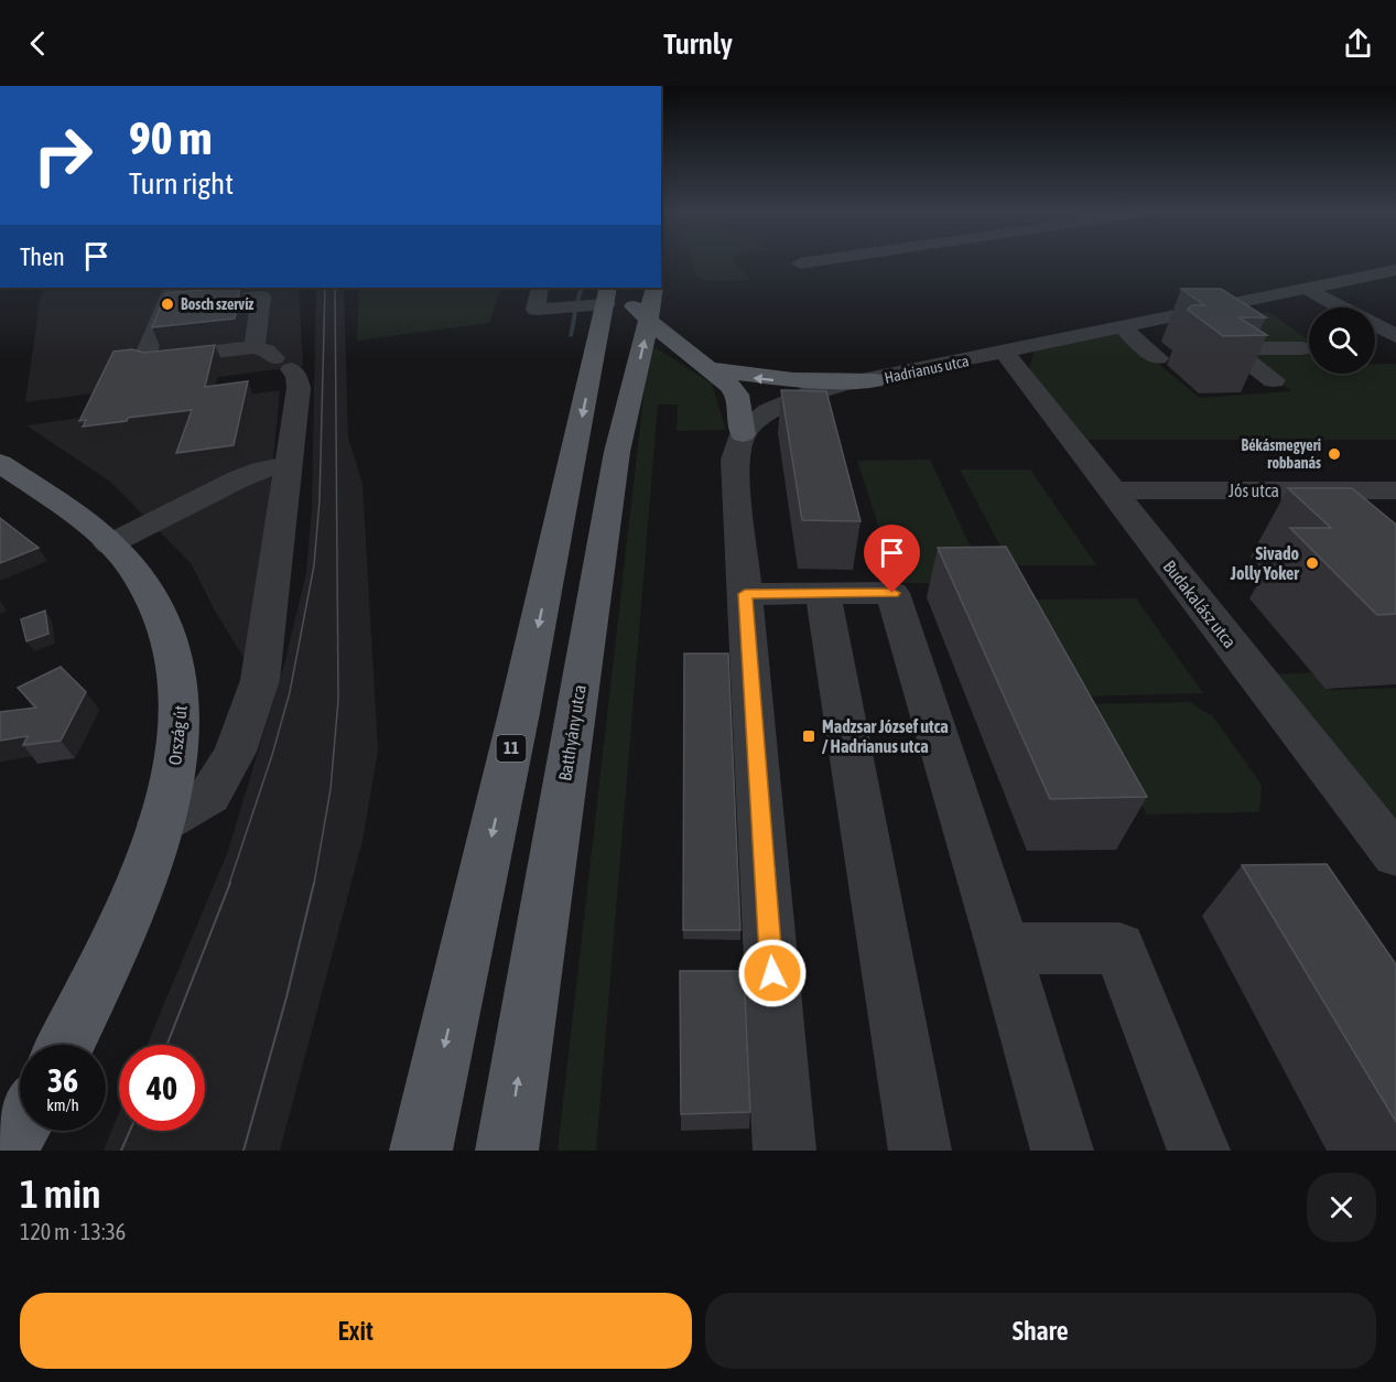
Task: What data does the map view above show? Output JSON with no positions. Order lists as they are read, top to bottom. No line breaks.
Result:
{"streets":{"main road":["Batthyány utca","Ország út","11"],"street":["Hadrianus utca","Jós utca","Budakalász utca"]},"crossings":[["Hadrianus utca","Budakalász utca"],["Jós utca","Budakalász utca"]],"places":{"other":["Bosch szervíz","Békásmegyeri robbanás","Sivado Jolly Yoker"],"transit":["Madzsar József utca / Hadrianus utca"]},"page":{"header":"Turnly","turn":["90 m","Turn right"],"then":"Then","speed":"36 km/h","limit":"40","heading":["1 min","120 m · 13:36"],"buttons":["Exit","Share"]}}
